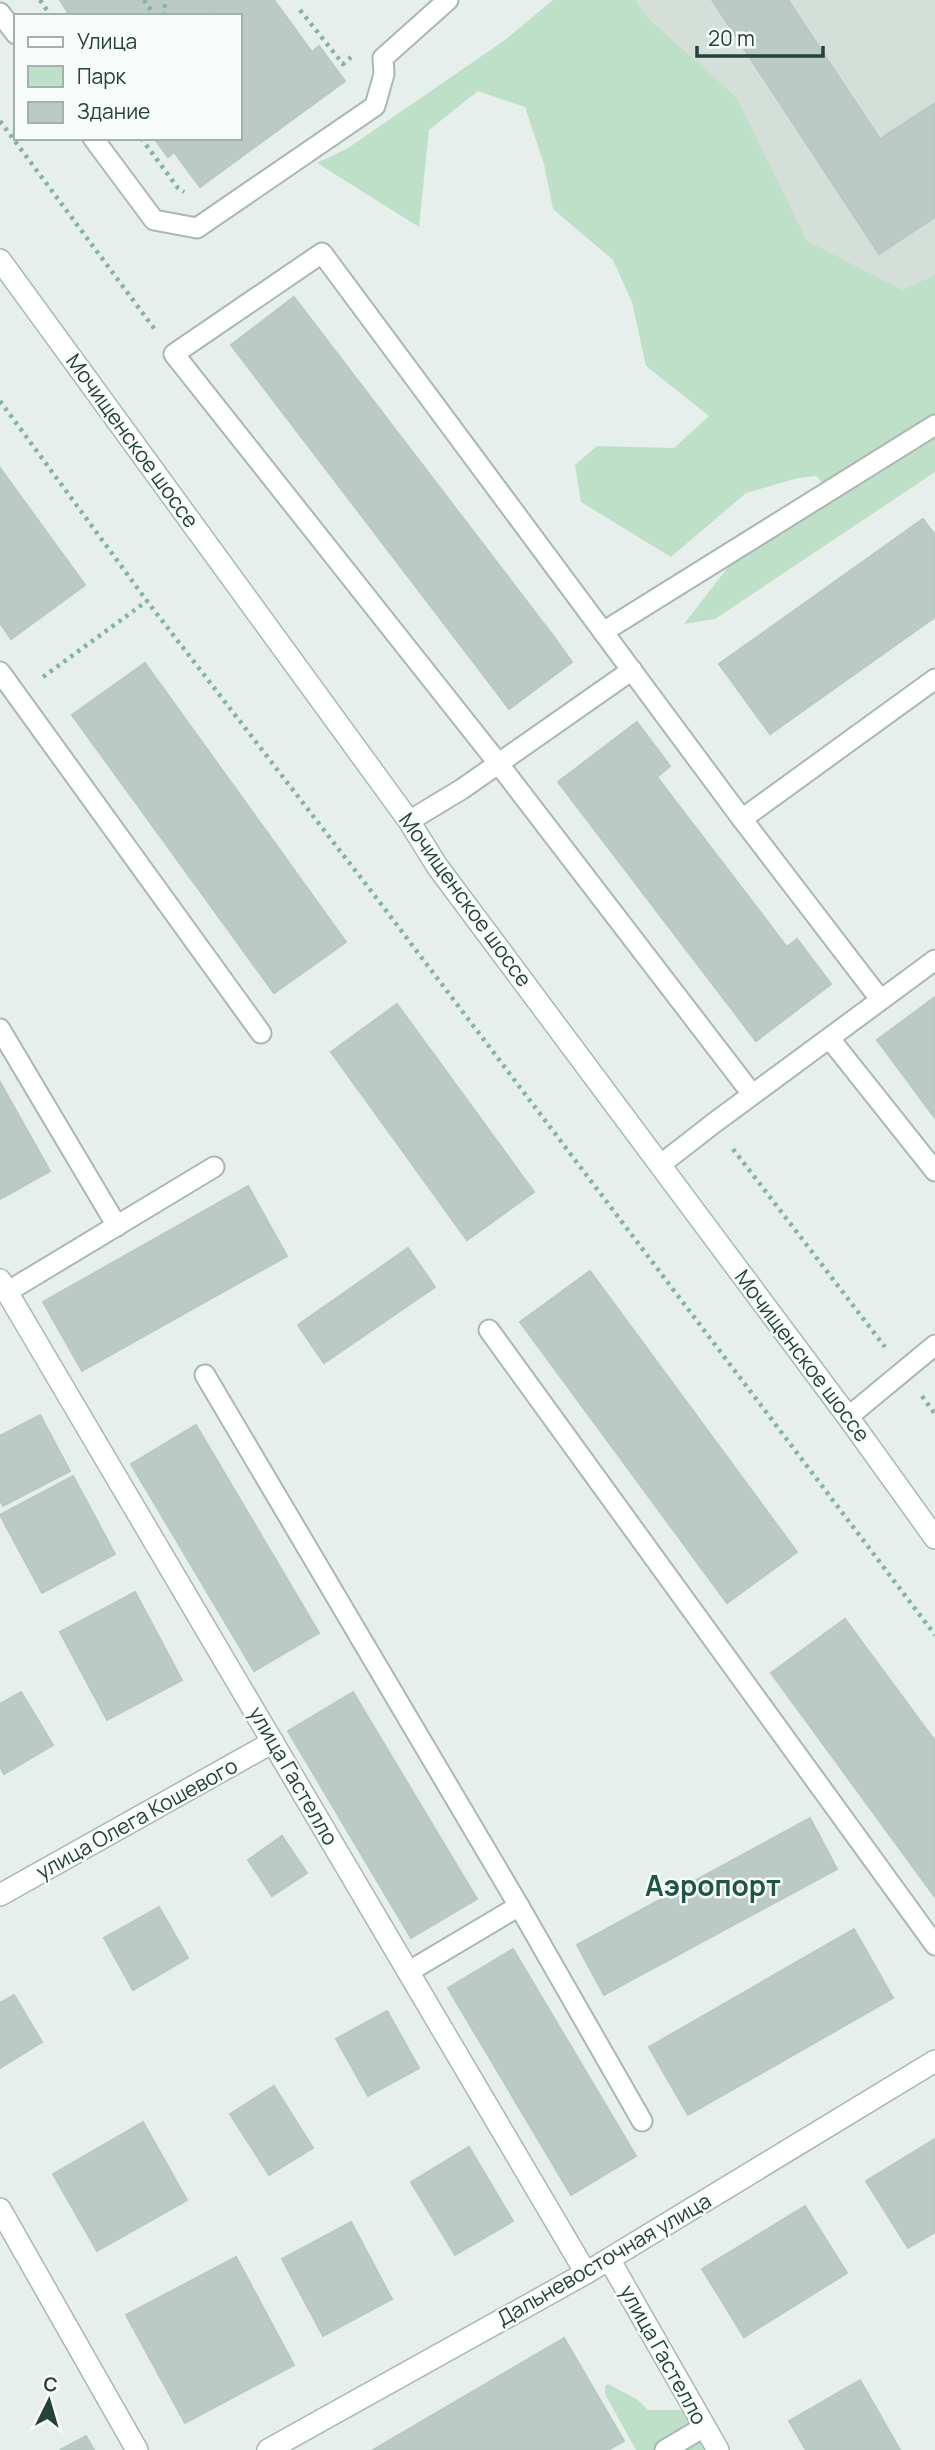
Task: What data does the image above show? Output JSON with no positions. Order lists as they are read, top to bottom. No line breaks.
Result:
{"streets":{"street":["Мочищенское шоссе","улица Гастелло","улица Олега Кошевого","Дальневосточная улица"]},"crossings":[["улица Гастелло","улица Олега Кошевого"],["улица Гастелло","Дальневосточная улица"]],"districts":["Аэропорт"],"legend":["Улица","Парк","Здание"],"scale_bar":"20 m","north":"top"}
